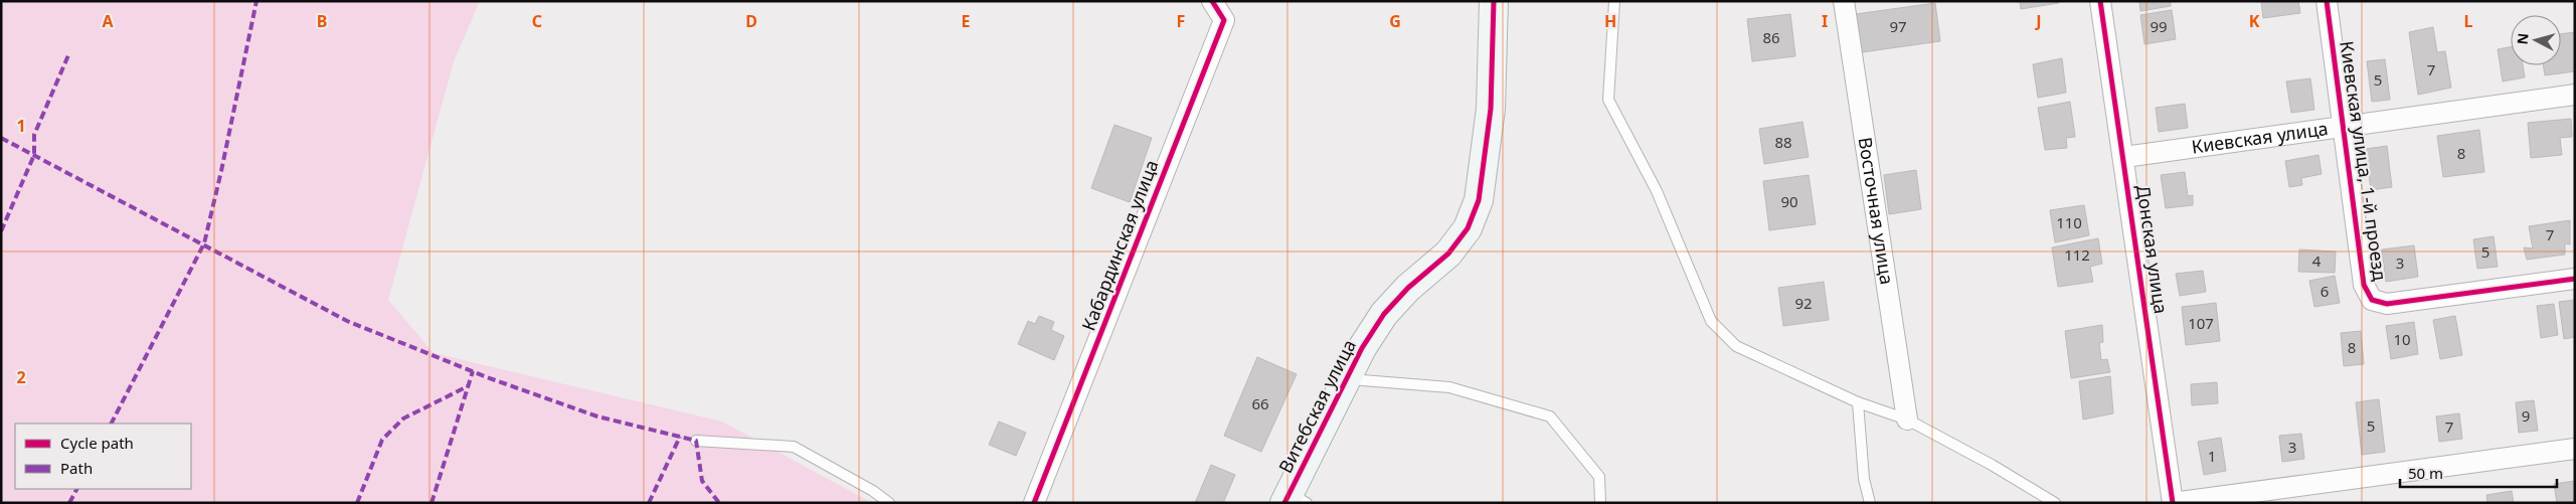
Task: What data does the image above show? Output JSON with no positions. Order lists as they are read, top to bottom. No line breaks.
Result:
{"streets":{"street":["Киевская улица","Киевская улица, 1-й проезд","Восточная улица","Кабардинская улица","Донская улица","Витебская улица"]},"crossings":[["Киевская улица","Киевская улица, 1-й проезд"],["Киевская улица","Донская улица"]],"house_numbers":["97","99","86","7","5","88","8","90","110","7","5","112","4","3","6","92","107","10","8","66","9","5","7","3","1"],"legend":["Cycle path","Path"],"scale_bar":"50 m","north":"left","grid":{"columns":["A","B","C","D","E","F","G","H","I","J","K","L"],"rows":["1","2"]}}
